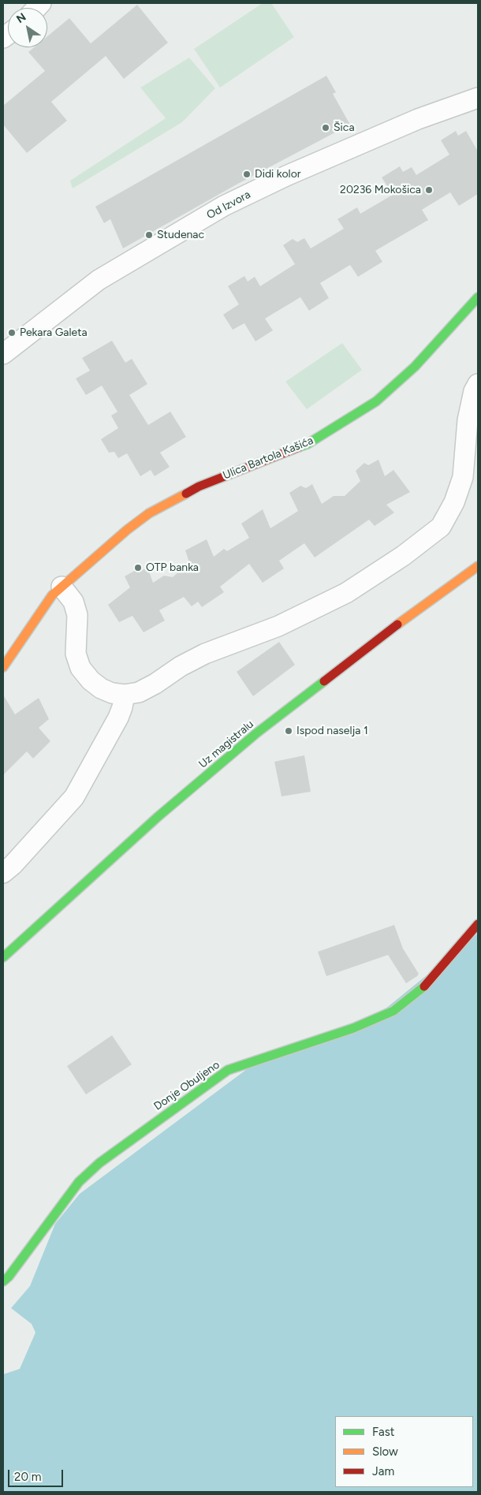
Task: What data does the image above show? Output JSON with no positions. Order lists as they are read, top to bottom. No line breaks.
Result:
{"streets":{"street":["Od Izvora","Ulica Bartola Kašića","Uz magistralu","Donje Obuljeno"]},"places":["Šica","Didi kolor","20236 Mokošica","Studenac","Pekara Galeta","OTP banka","Ispod naselja 1"],"legend":["Fast","Slow","Jam"],"scale_bar":"20 m","north":"top left"}
